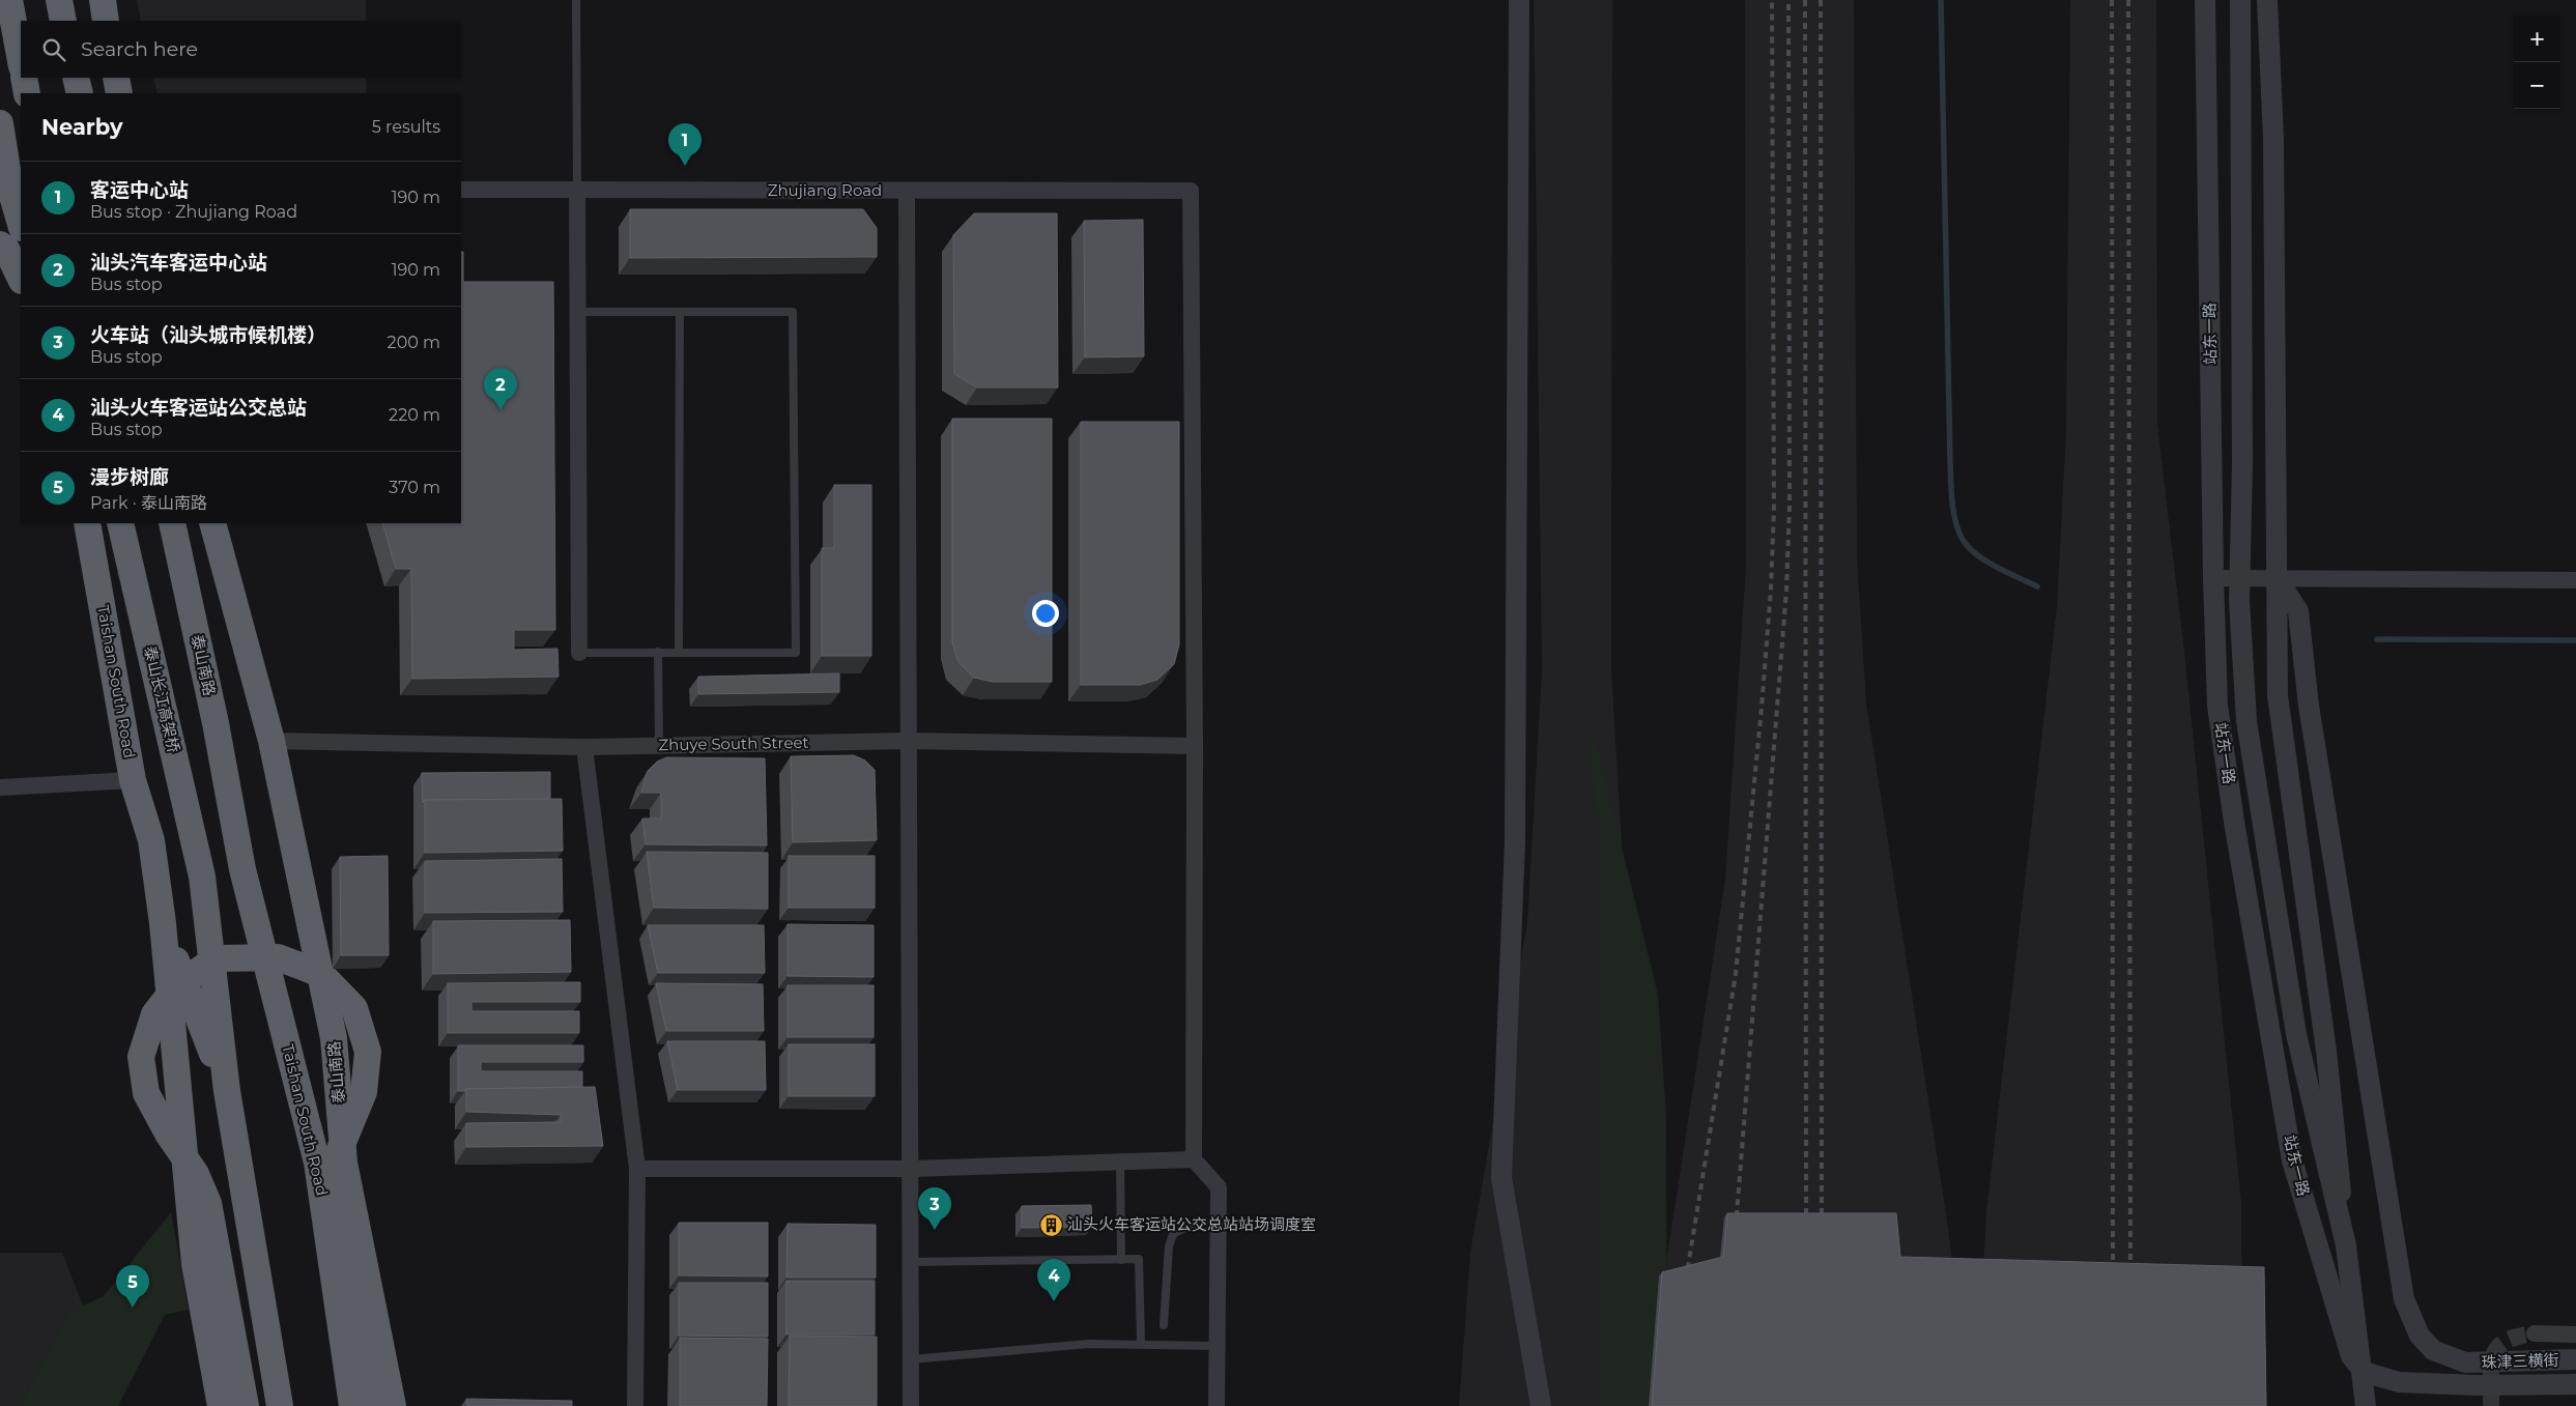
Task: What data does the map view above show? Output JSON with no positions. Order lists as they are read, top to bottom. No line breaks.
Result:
{"streets":{"highway":["泰山南路","Taishan South Road","泰山长江高架桥"],"street":["Zhujiang Road","站东一路","Zhuye South Street","珠津三横街"]},"crossings":[["Zhujiang Road","Zhuye South Street"],["站东一路","珠津三横街"],["泰山南路","Taishan South Road"],["泰山南路","Zhuye South Street"]],"places":{"building":["汕头火车客运站公交总站站场调度室"]},"page":{"map_buttons":["+","−"],"search":"Search here","heading":["Nearby","5 results"],"pins":["1","2","3","4","5"],"list":[{"mark":"1","name":"客运中心站","note":"Bus stop · Zhujiang Road","value":"190 m"},{"mark":"2","name":"汕头汽车客运中心站","note":"Bus stop","value":"190 m"},{"mark":"3","name":"火车站（汕头城市候机楼）","note":"Bus stop","value":"200 m"},{"mark":"4","name":"汕头火车客运站公交总站","note":"Bus stop","value":"220 m"},{"mark":"5","name":"漫步树廊","note":"Park · 泰山南路","value":"370 m"}]}}
